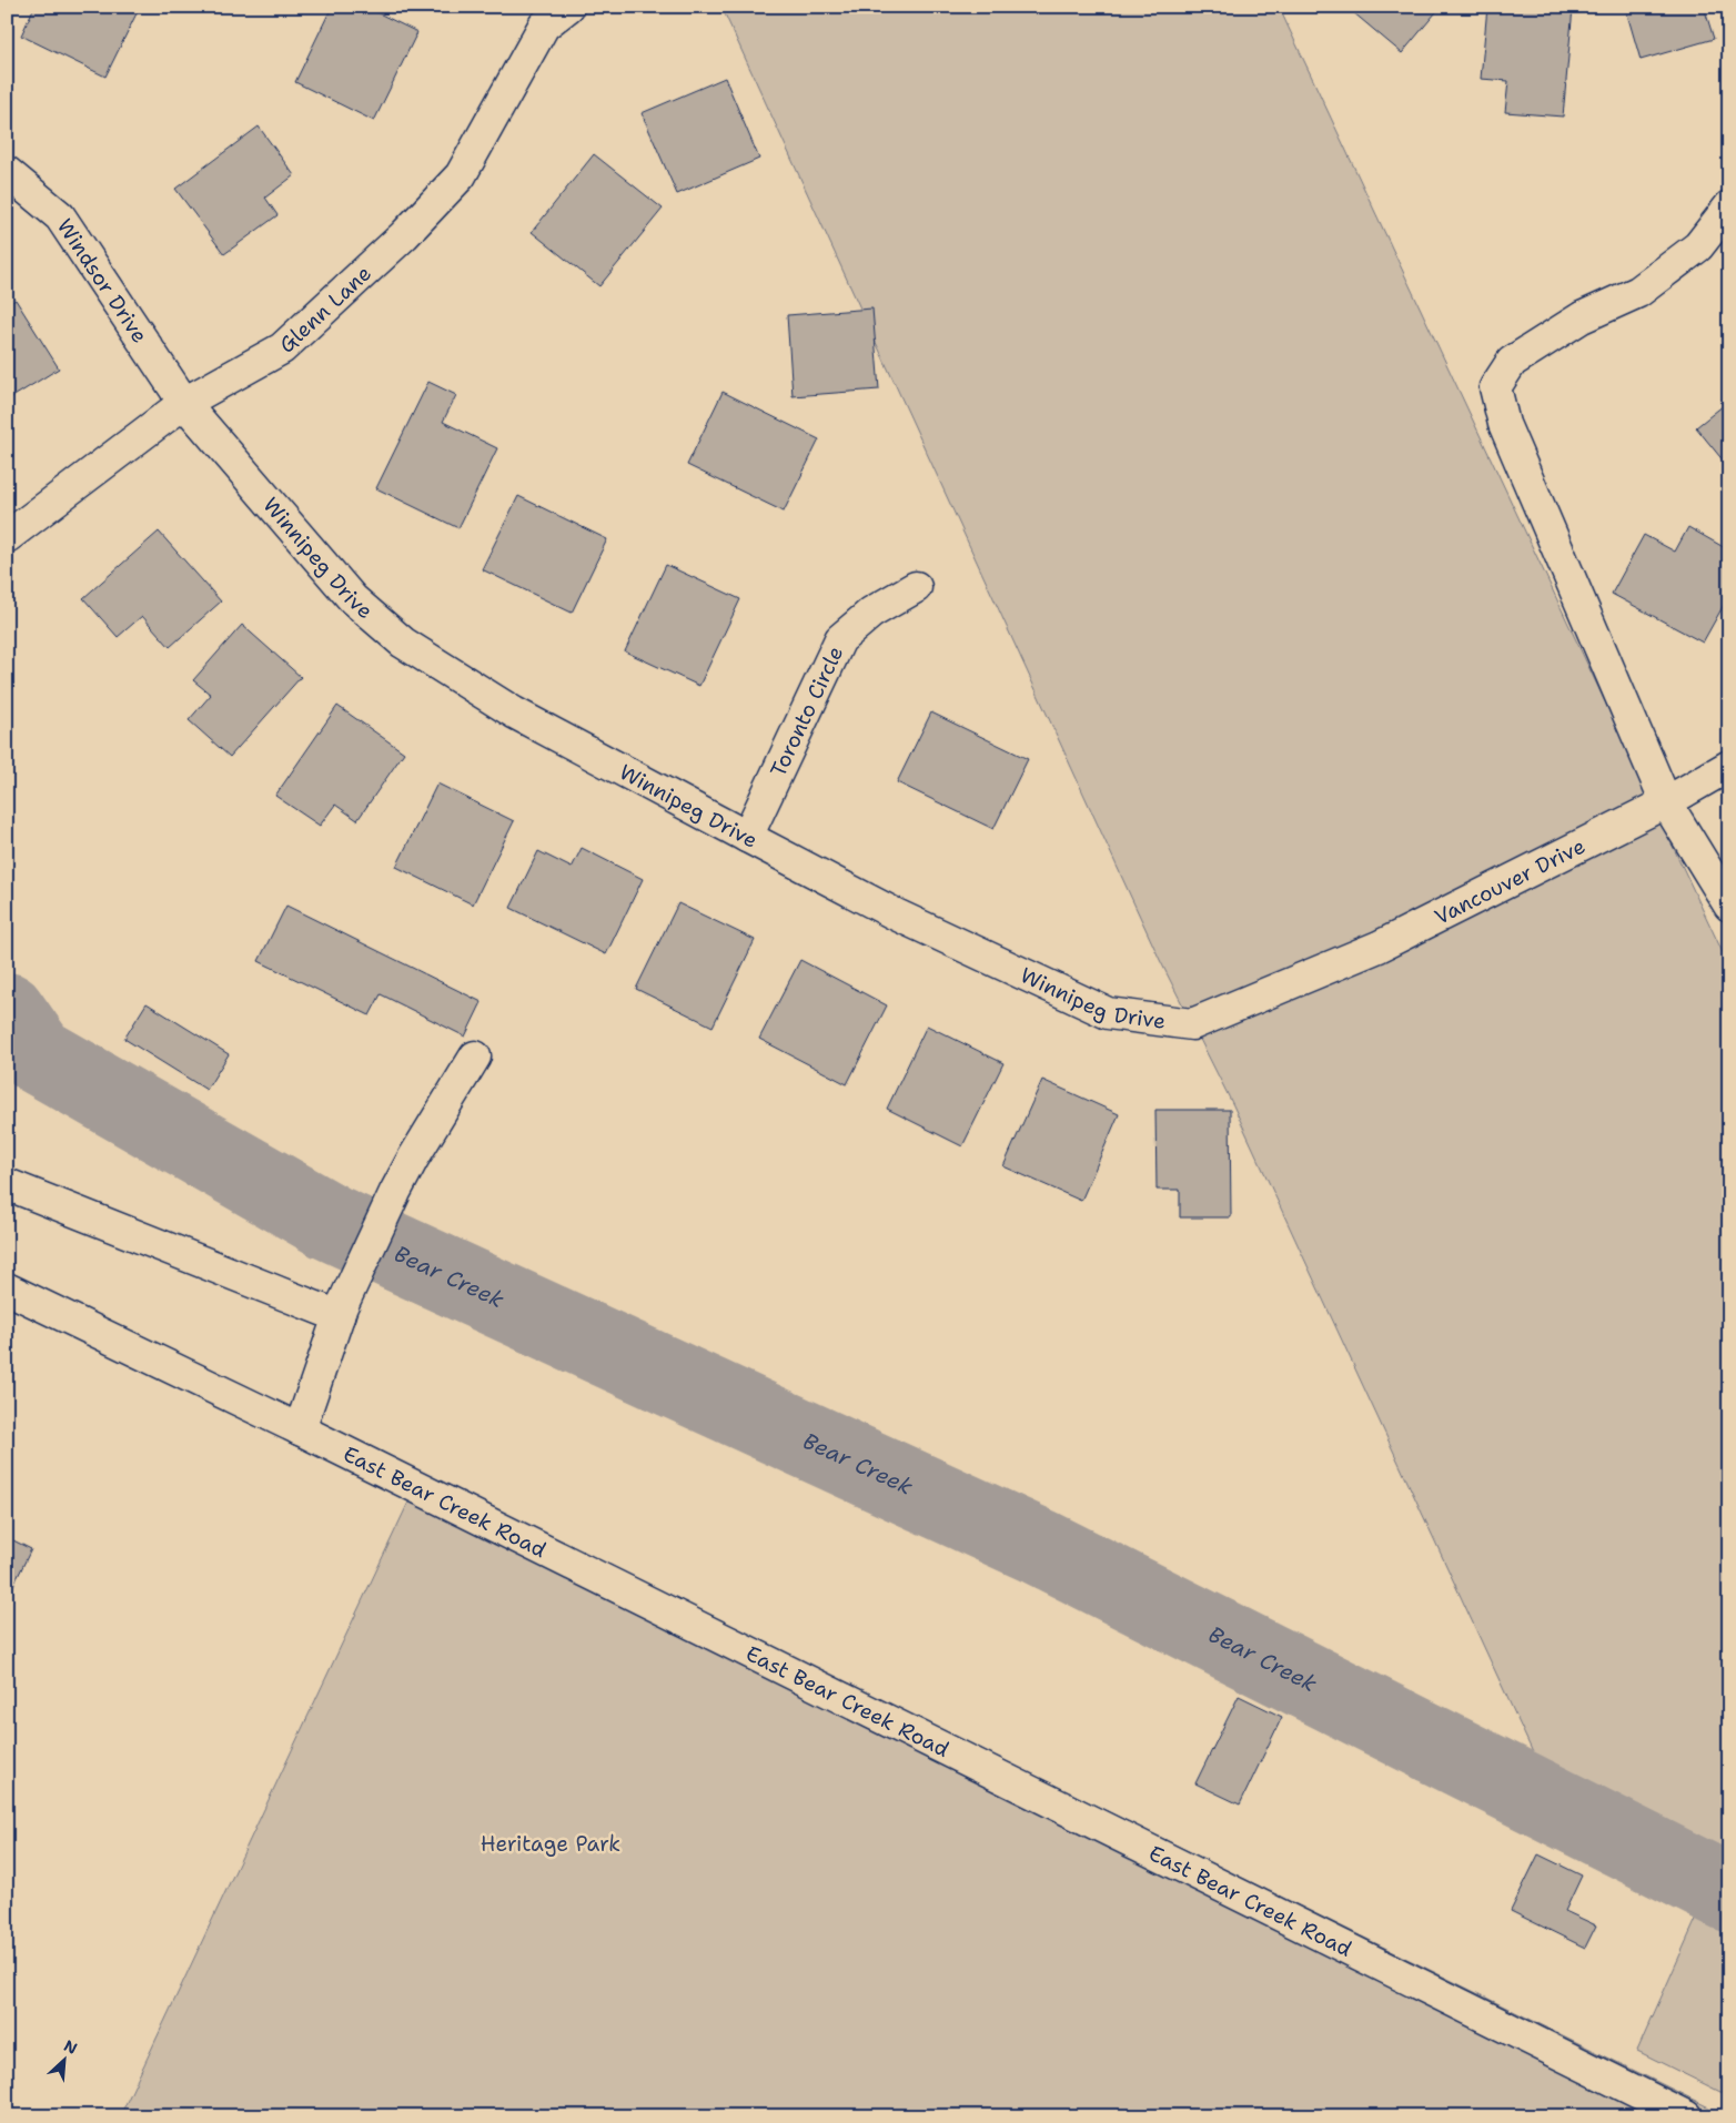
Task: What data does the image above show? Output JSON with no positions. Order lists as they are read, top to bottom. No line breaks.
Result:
{"streets":{"street":["Windsor Drive","Glenn Lane","Winnipeg Drive","Toronto Circle","Vancouver Drive","East Bear Creek Road"]},"crossings":[["Windsor Drive","Glenn Lane"],["Windsor Drive","Winnipeg Drive"],["Glenn Lane","Winnipeg Drive"],["Winnipeg Drive","Toronto Circle"],["Winnipeg Drive","Vancouver Drive"]],"water":["Bear Creek"],"parks":["Heritage Park"],"north":"top right"}
